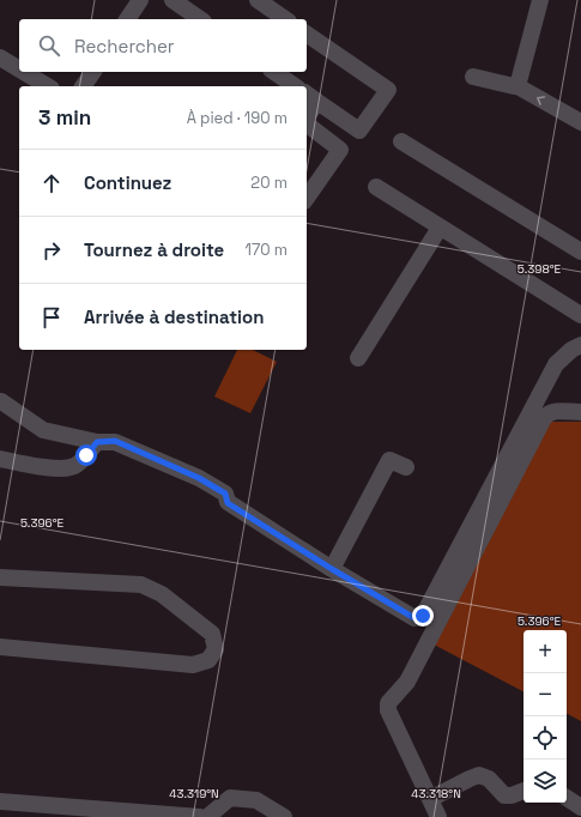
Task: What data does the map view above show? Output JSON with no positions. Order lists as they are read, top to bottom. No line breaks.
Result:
{"page":{"search":"Rechercher","heading":["3 min","À pied · 190 m"],"list":[["Continuez","20 m"],["Tournez à droite","170 m"],"Arrivée à destination"],"map_buttons":["+","−"]},"coordinates":["5.398°E","5.396°E","43.319°N","43.318°N"]}
